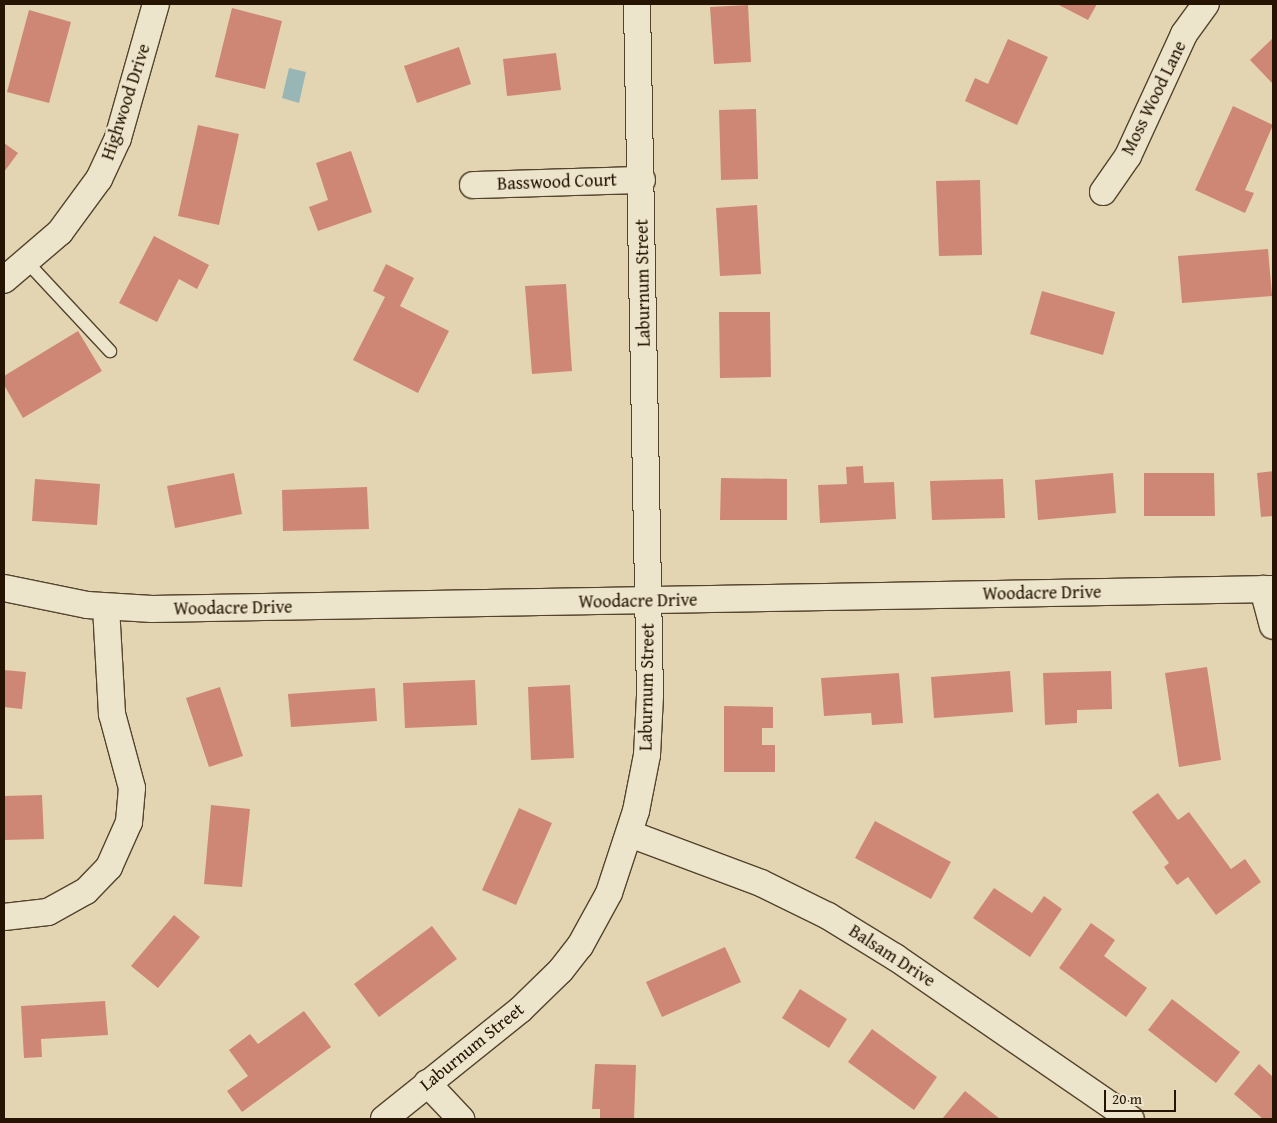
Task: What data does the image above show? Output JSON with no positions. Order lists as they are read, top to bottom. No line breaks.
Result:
{"streets":{"street":["Moss Wood Lane","Highwood Drive","Basswood Court","Laburnum Street","Woodacre Drive","Balsam Drive"]},"crossings":[["Basswood Court","Laburnum Street"],["Laburnum Street","Woodacre Drive"],["Laburnum Street","Balsam Drive"]],"scale_bar":"20 m"}
